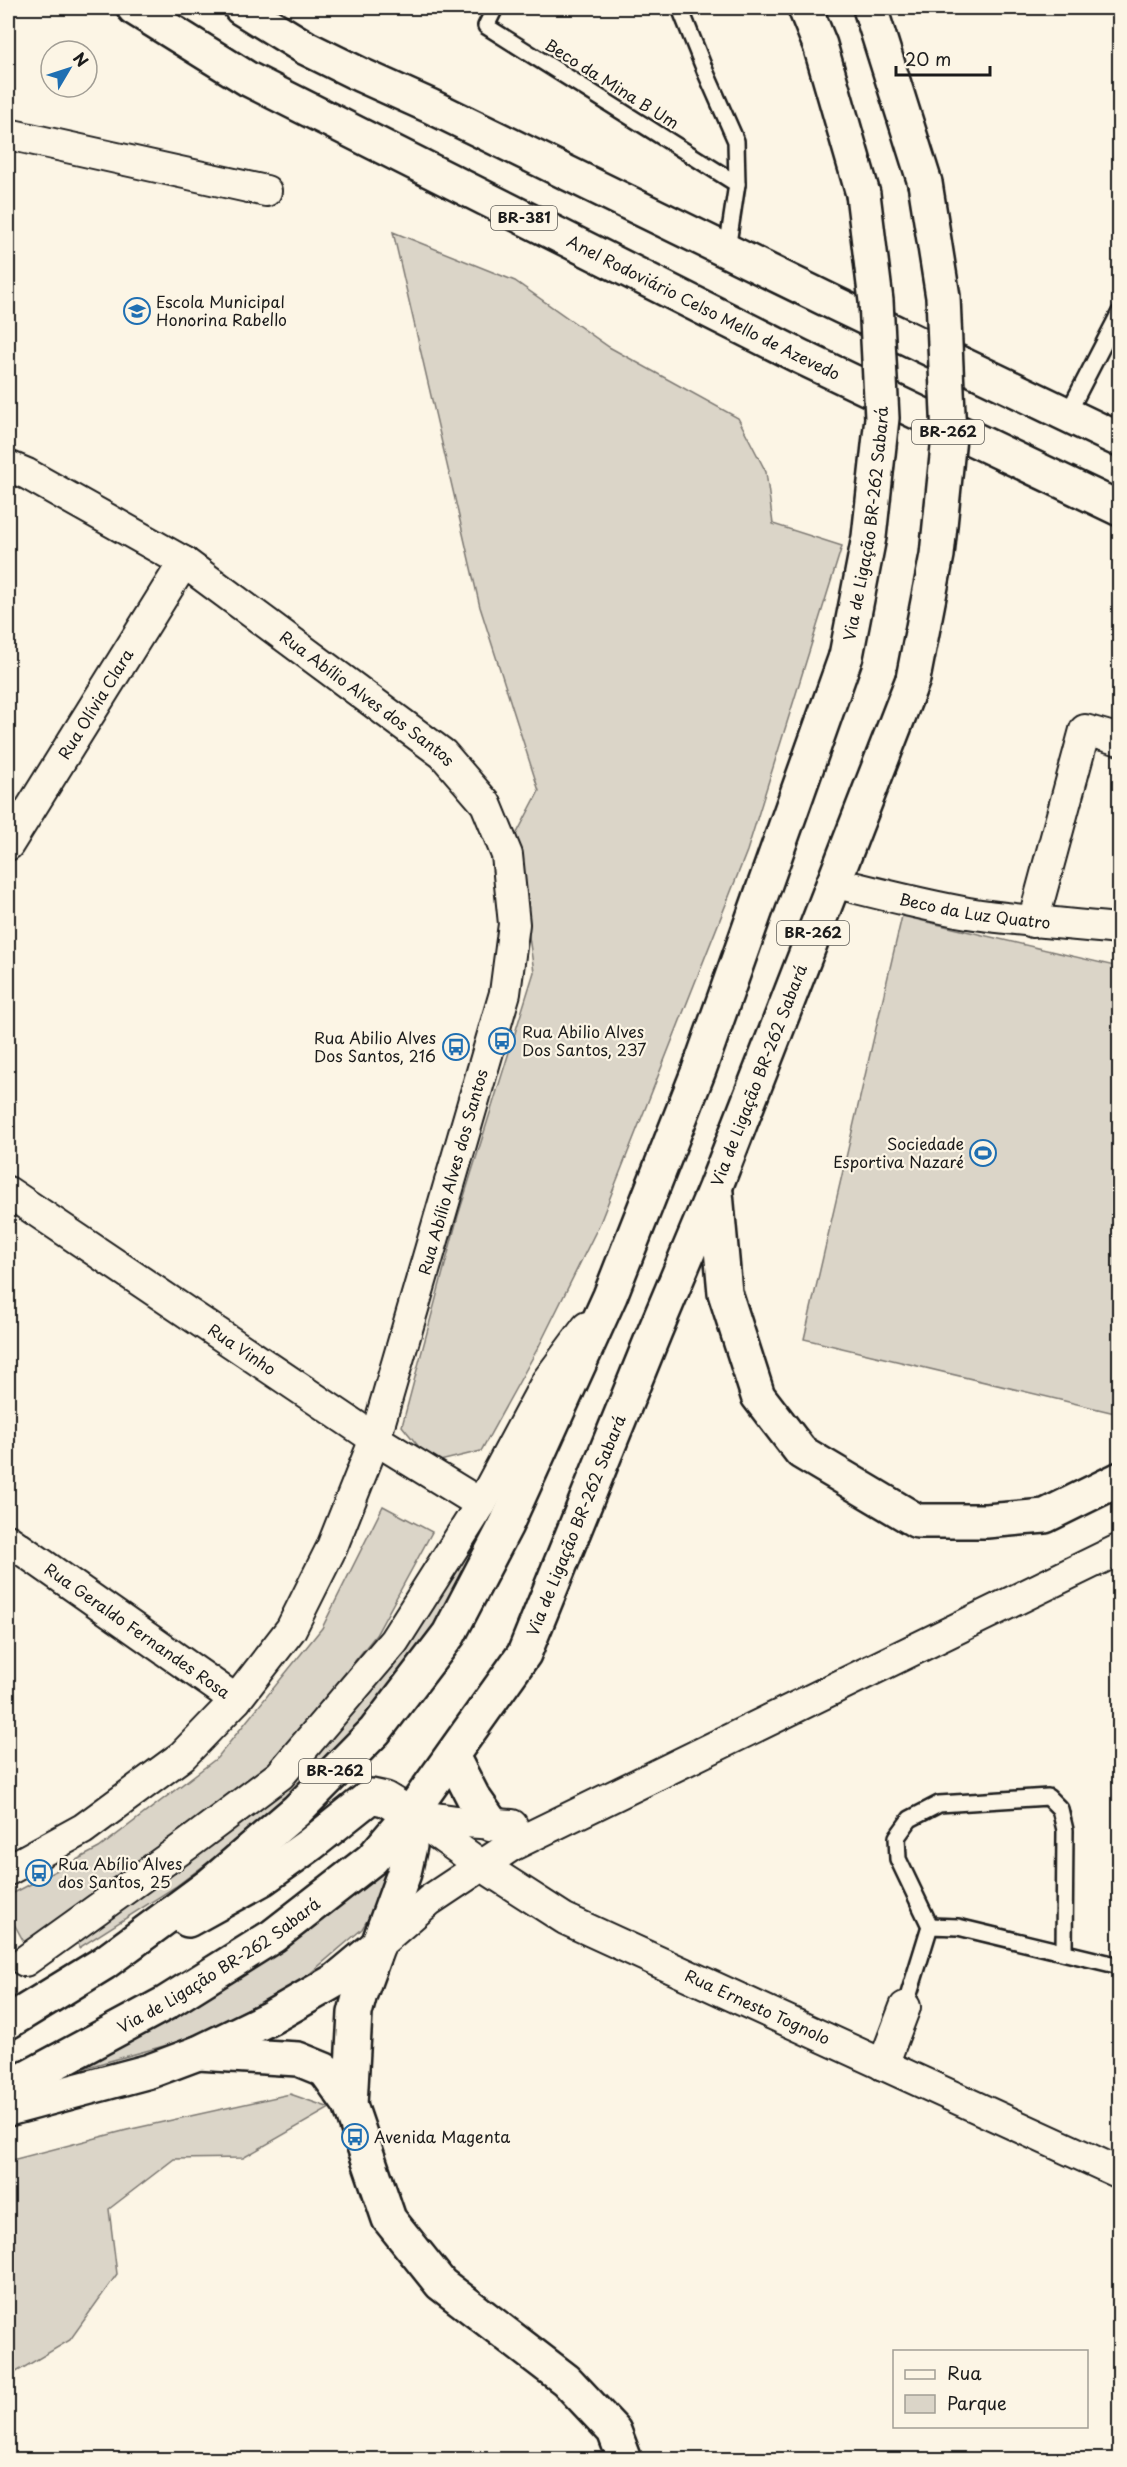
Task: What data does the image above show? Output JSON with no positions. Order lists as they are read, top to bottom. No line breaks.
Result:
{"streets":{"main road":["BR-381","Anel Rodoviário Celso Mello de Azevedo","BR-262","Via de Ligação BR-262 Sabará"],"street":["Rua Abílio Alves dos Santos","Rua Olívia Clara","Beco da Luz Quatro","Rua Vinho","Rua Geraldo Fernandes Rosa","Rua Ernesto Tognolo"],"lane":["Beco da Mina B Um"]},"crossings":[["Via de Ligação BR-262 Sabará","Beco da Luz Quatro"],["Via de Ligação BR-262 Sabará","Rua Vinho"],["Via de Ligação BR-262 Sabará","Rua Ernesto Tognolo"],["Rua Abílio Alves dos Santos","Rua Olívia Clara"],["Rua Abílio Alves dos Santos","Rua Vinho"],["Rua Abílio Alves dos Santos","Rua Geraldo Fernandes Rosa"]],"places":{"school or university":["Escola Municipal Honorina Rabello"],"bus stop":["Rua Abilio Alves Dos Santos, 237","Rua Abilio Alves Dos Santos, 216","Rua Abílio Alves dos Santos, 25","Avenida Magenta"],"sports":["Sociedade Esportiva Nazaré"]},"legend":["Rua","Parque"],"scale_bar":"20 m","north":"top right"}
